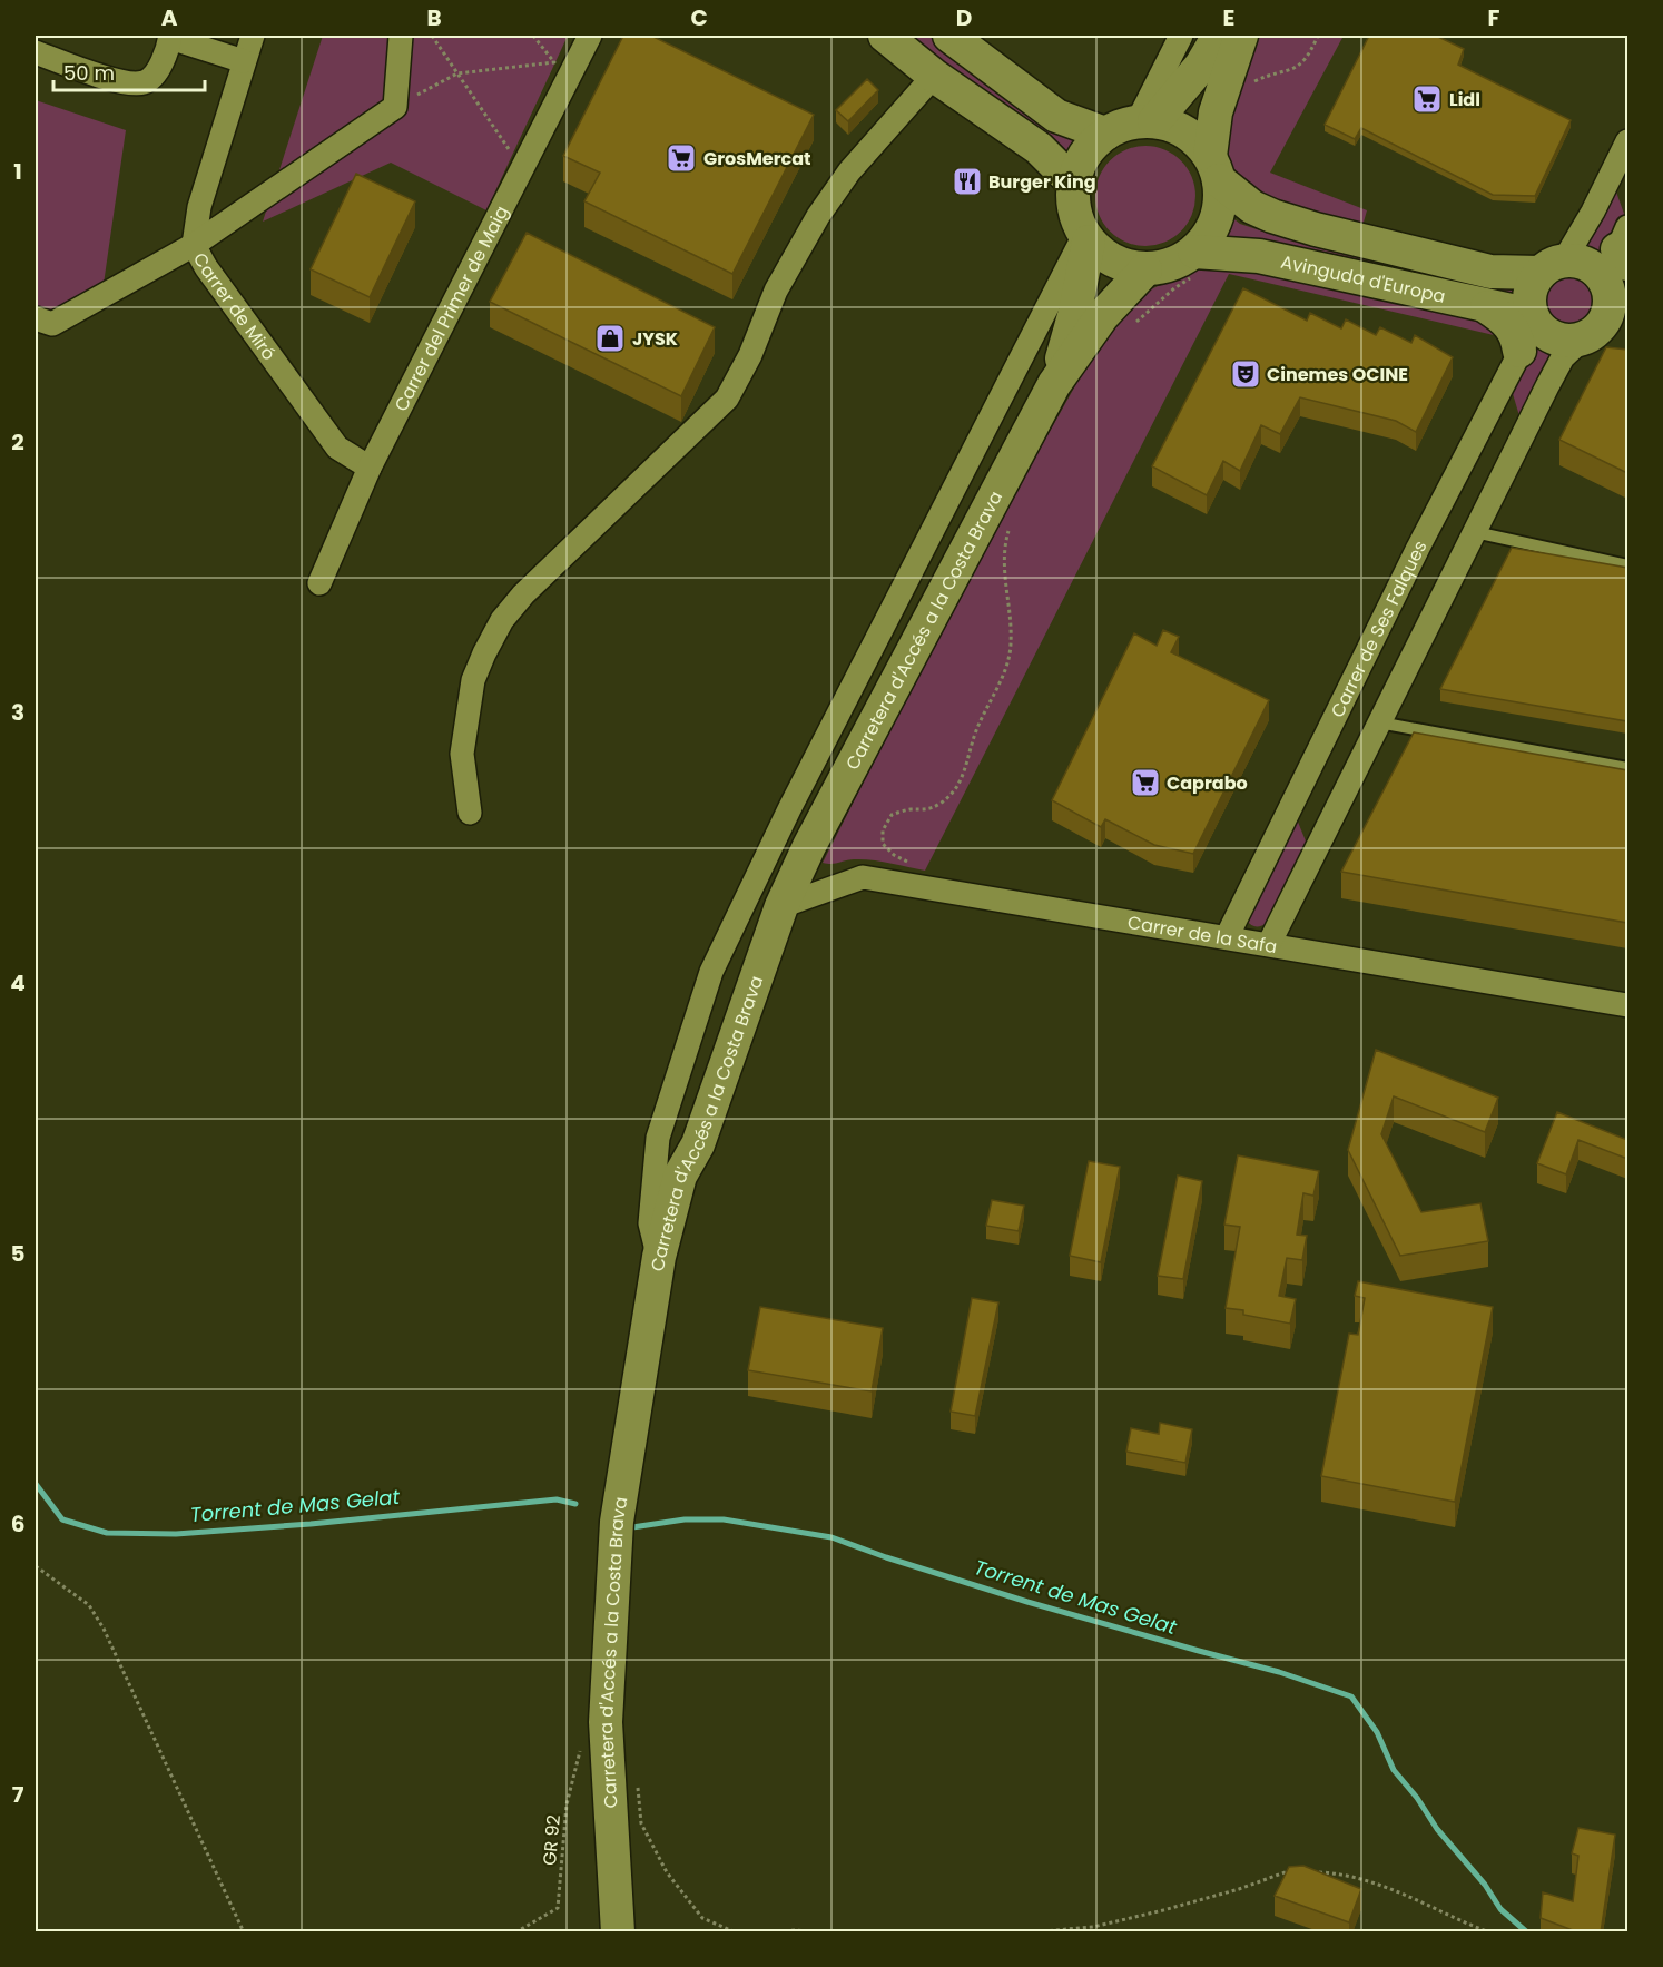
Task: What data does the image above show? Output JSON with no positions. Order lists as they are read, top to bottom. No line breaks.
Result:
{"streets":{"main road":["Avinguda d'Europa","Carretera d'Accés a la Costa Brava"],"street":["Carrer de Miró","Carrer del Primer de Maig","Carrer de Ses Falques","Carrer de la Safa"],"path":["GR 92"]},"crossings":[["Avinguda d'Europa","Carrer de Ses Falques"],["Avinguda d'Europa","Carretera d'Accés a la Costa Brava"],["Carrer de Miró","Carrer del Primer de Maig"],["Carrer de Ses Falques","Carrer de la Safa"],["Carretera d'Accés a la Costa Brava","Carrer de la Safa"]],"water":["Torrent de Mas Gelat"],"places":{"supermarket":["Lidl","GrosMercat","Caprabo"],"restaurant":["Burger King"],"shop":["JYSK"],"theatre":["Cinemes OCINE"]},"scale_bar":"50 m","grid":{"columns":["A","B","C","D","E","F"],"rows":["1","2","3","4","5","6","7"]}}
